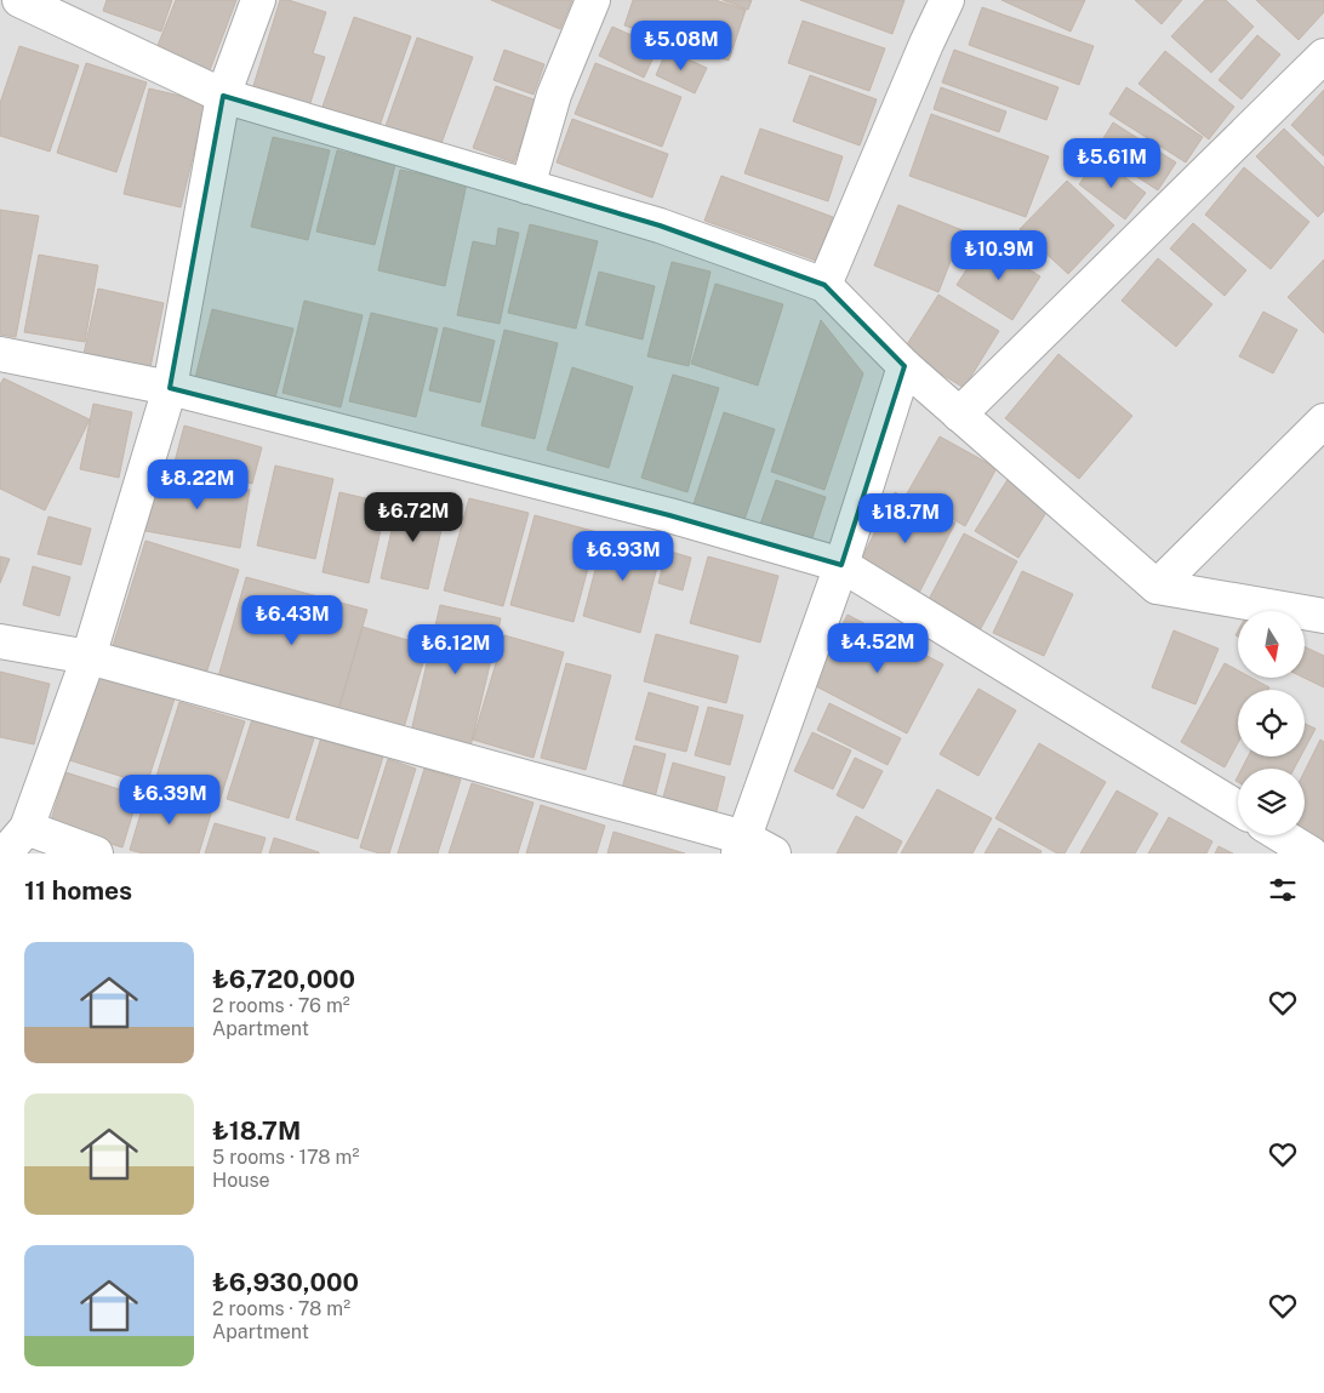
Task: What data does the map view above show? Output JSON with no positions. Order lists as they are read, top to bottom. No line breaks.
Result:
{"north":"bottom","page":{"price":["₺5.08M","₺5.61M","₺10.9M","₺8.22M","₺6.72M","₺18.7M","₺6.93M","₺6.43M","₺4.52M","₺6.12M","₺6.39M"],"heading":"11 homes","list":[{"name":"₺6,720,000","note":"2 rooms · 76 m² · Apartment"},{"name":"₺18.7M","note":"5 rooms · 178 m² · House"},{"name":"₺6,930,000","note":"2 rooms · 78 m² · Apartment"}]}}
